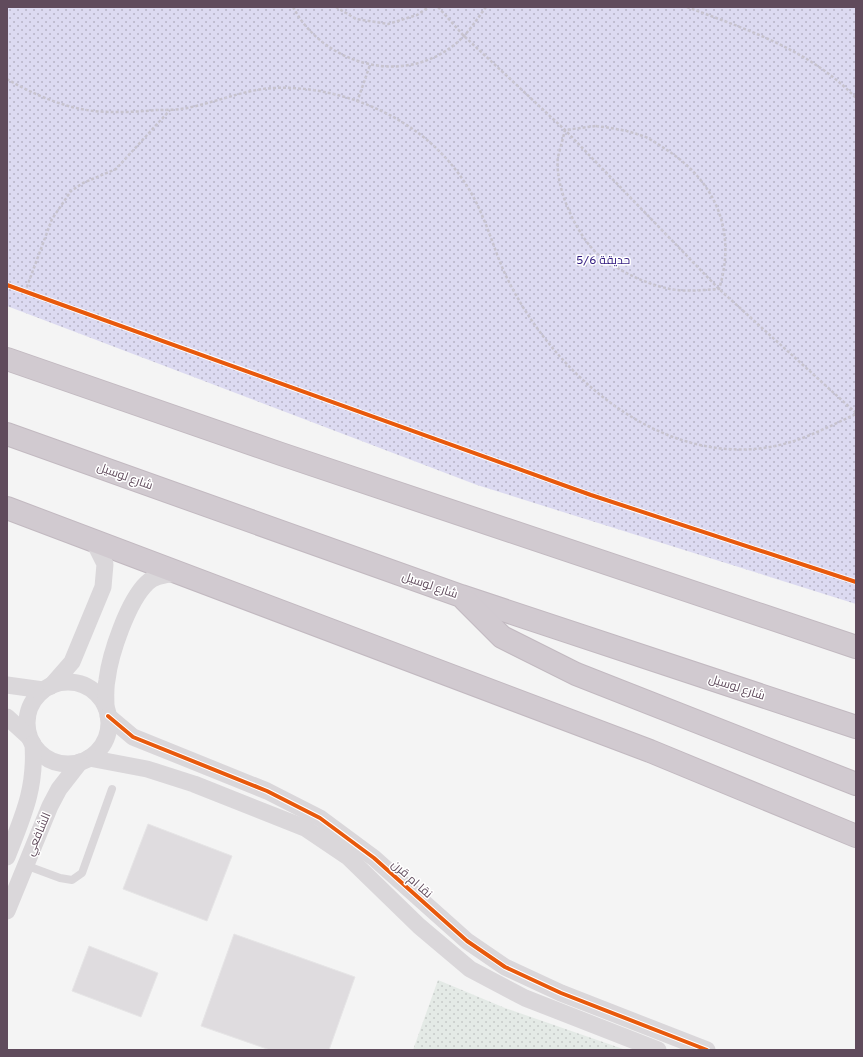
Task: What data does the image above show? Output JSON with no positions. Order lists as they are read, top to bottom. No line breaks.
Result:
{"streets":{"highway":["شارع لوسيل"],"street":["الشافعي","نقا ام قرن"]},"crossings":[["الشافعي","نقا ام قرن"]],"parks":["حديقة 5/6"]}
